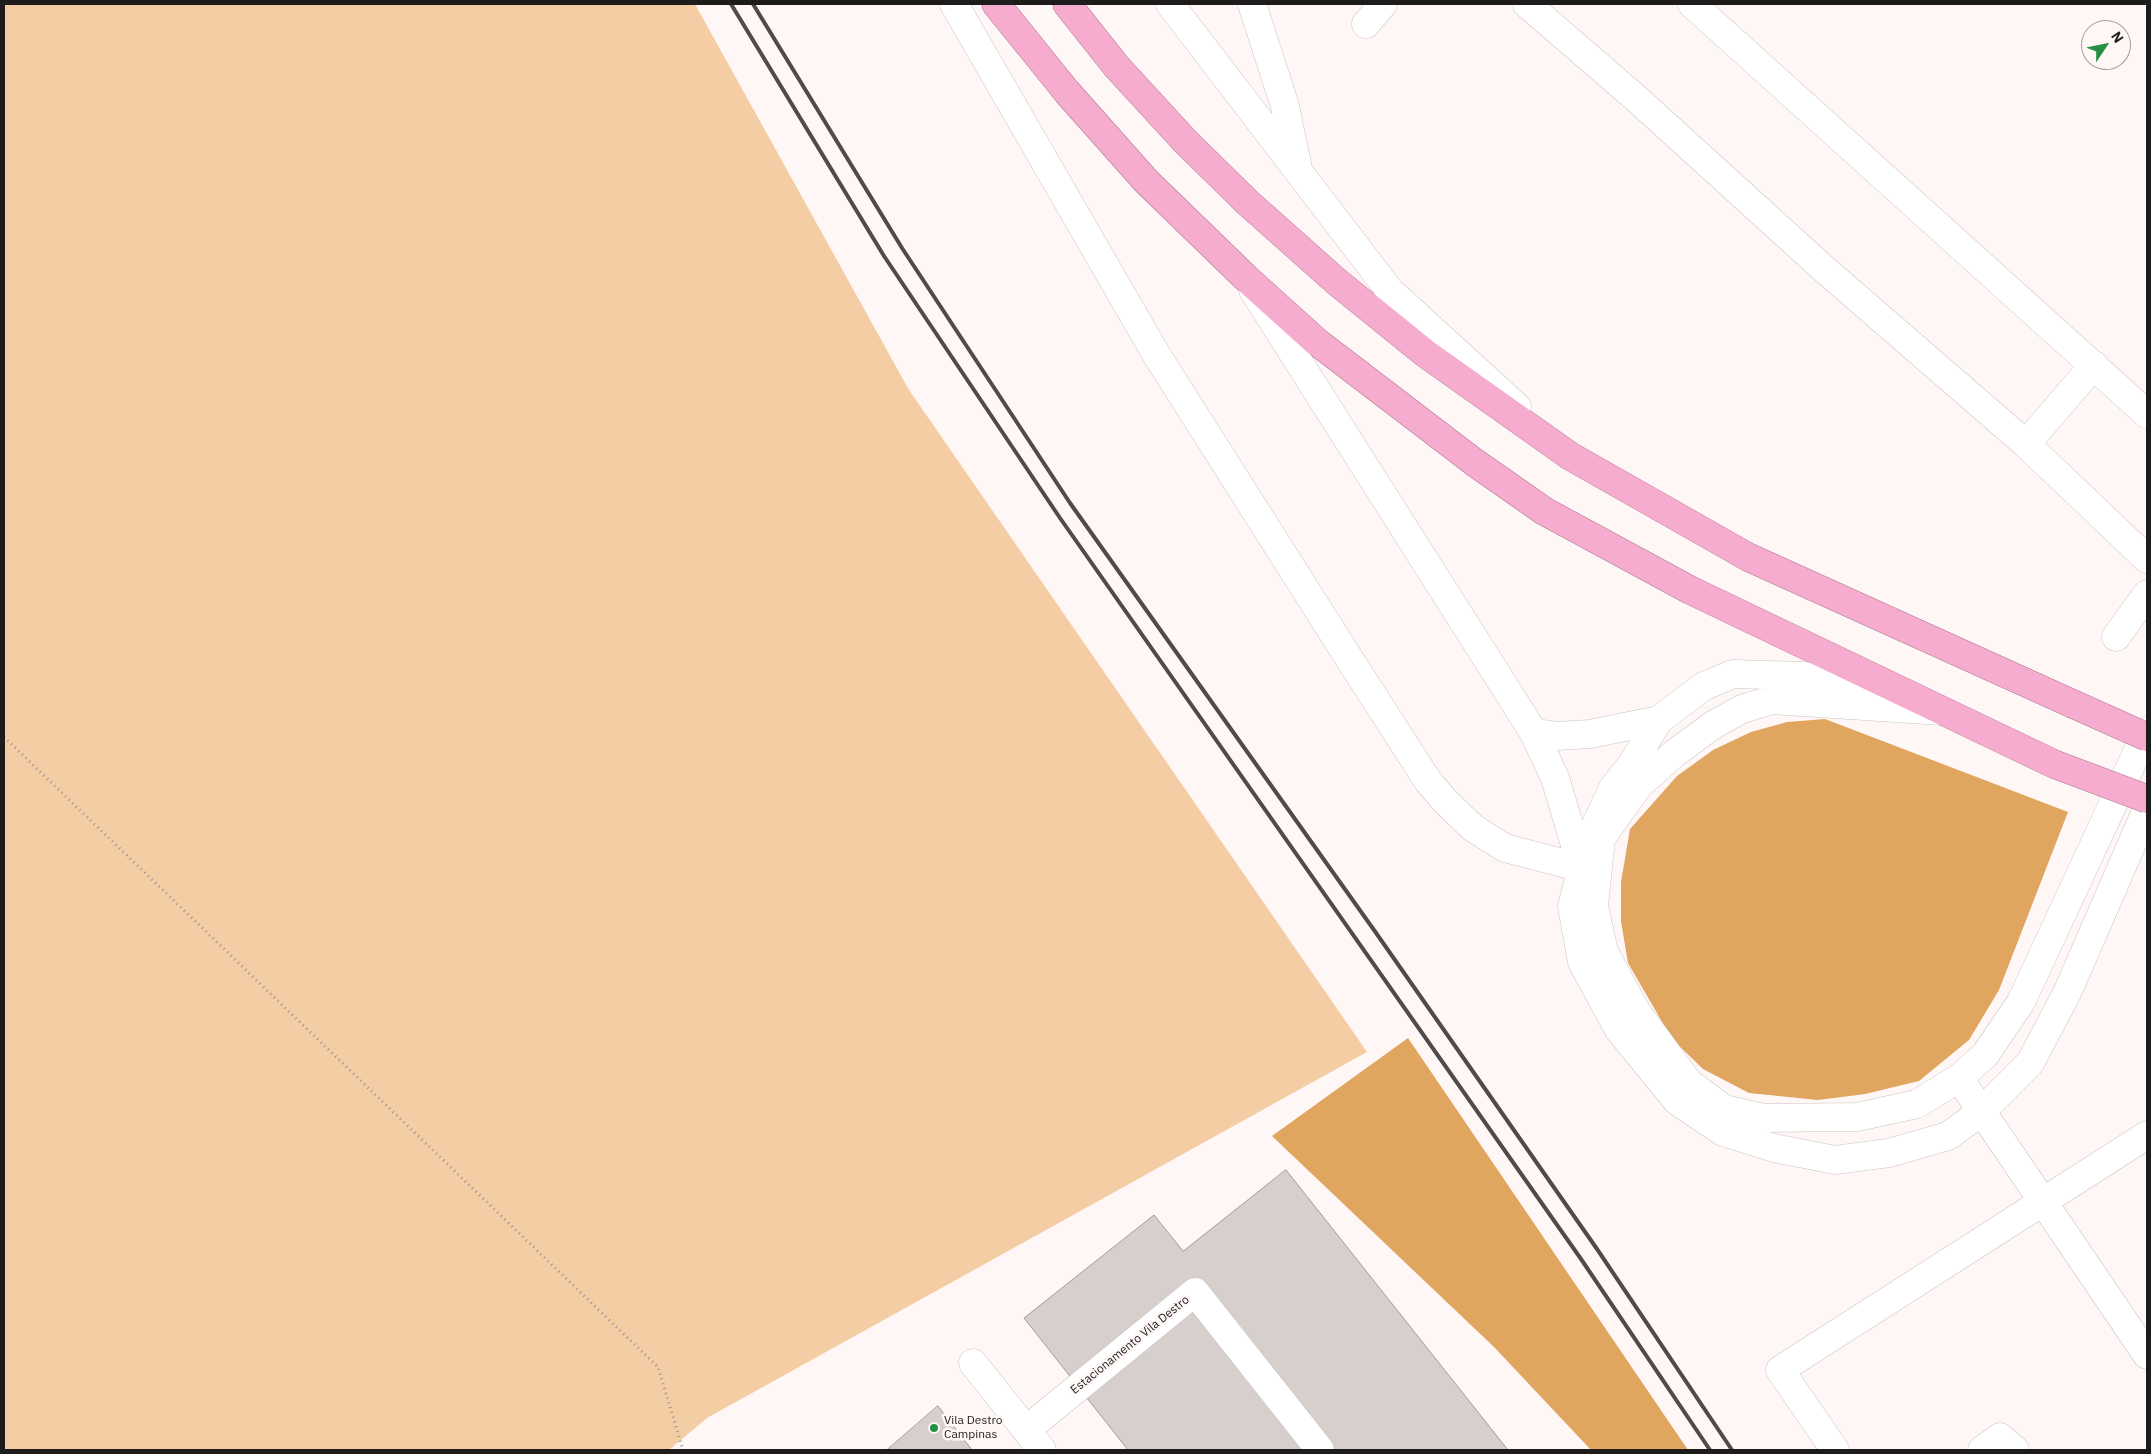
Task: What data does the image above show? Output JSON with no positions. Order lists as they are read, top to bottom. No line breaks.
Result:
{"streets":{"lane":["Estacionamento Vila Destro"]},"places":["Vila Destro Campinas"],"north":"top right"}
